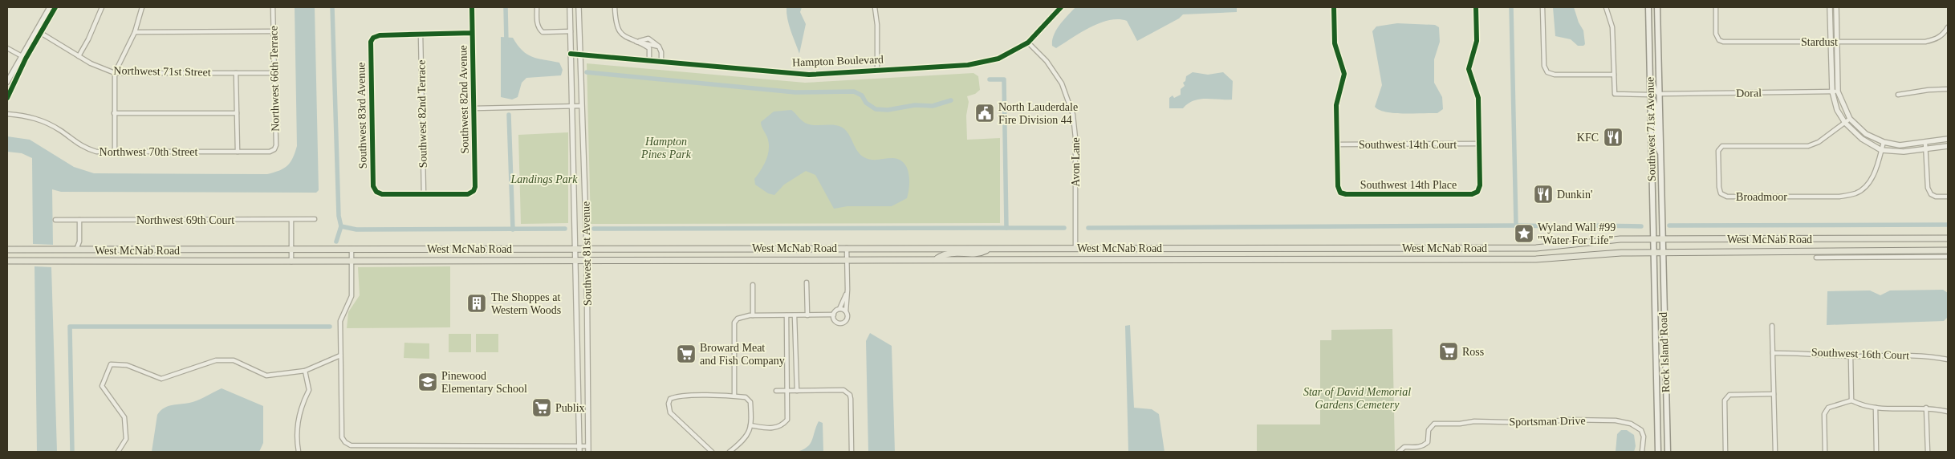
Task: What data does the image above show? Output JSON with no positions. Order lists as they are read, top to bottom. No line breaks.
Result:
{"streets":{"main road":["Southwest 71st Avenue","West McNab Road","Rock Island Road"],"street":["Stardust","Hampton Boulevard","Northwest 71st Street","Northwest 66th Terrace","Doral","Southwest 82nd Avenue","Southwest 82nd Terrace","Southwest 83rd Avenue","Southwest 14th Court","Northwest 70th Street","Avon Lane","Southwest 14th Place","Broadmoor","Northwest 69th Court","Southwest 81st Avenue","Southwest 16th Court","Sportsman Drive"]},"crossings":[["Hampton Boulevard","Avon Lane"],["Hampton Boulevard","Southwest 81st Avenue"],["Northwest 71st Street","Northwest 66th Terrace"],["Northwest 66th Terrace","Northwest 70th Street"],["Doral","Southwest 71st Avenue"],["Southwest 82nd Avenue","Southwest 82nd Terrace"],["Southwest 82nd Avenue","Southwest 83rd Avenue"],["Southwest 82nd Terrace","Southwest 83rd Avenue"],["Southwest 71st Avenue","West McNab Road"],["Southwest 71st Avenue","Rock Island Road"],["Southwest 14th Court","Southwest 14th Place"],["Avon Lane","West McNab Road"],["West McNab Road","Southwest 81st Avenue"],["West McNab Road","Rock Island Road"]],"parks":["Hampton Pines Park","Landings Park","Star of David Memorial Gardens Cemetery"],"places":{"public building":["North Lauderdale Fire Division 44"],"restaurant":["KFC","Dunkin'"],"place":["Wyland Wall #99 \"Water For Life\""],"building":["The Shoppes at Western Woods"],"supermarket":["Ross","Broward Meat and Fish Company","Publix"],"school or university":["Pinewood Elementary School"]}}
